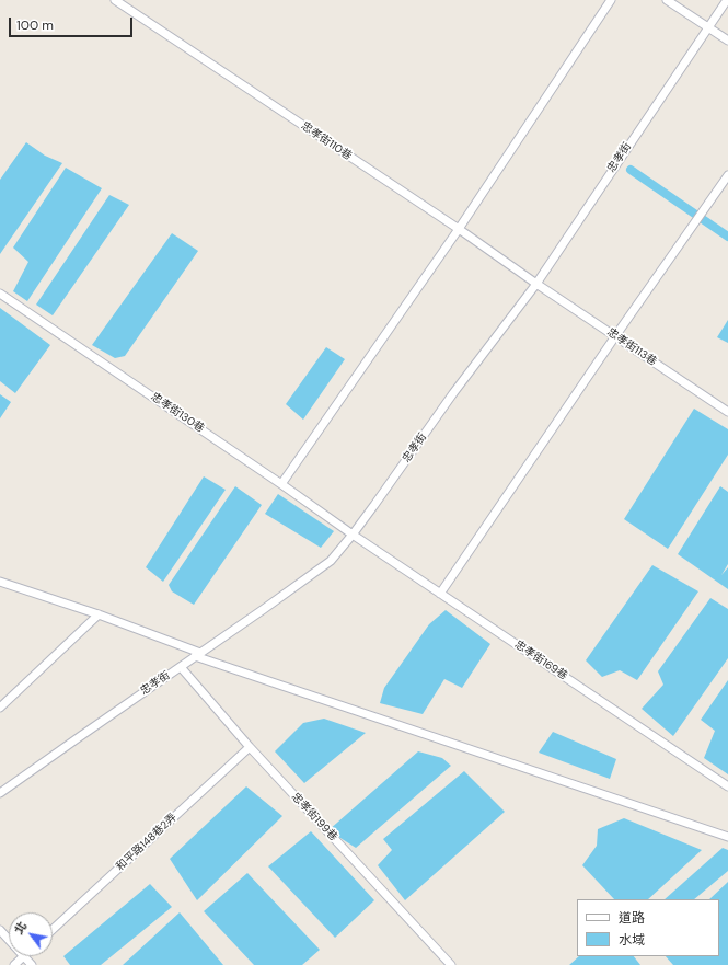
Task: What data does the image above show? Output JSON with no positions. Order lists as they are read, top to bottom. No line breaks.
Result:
{"streets":{"street":["忠孝街110巷","忠孝街","忠孝街113巷","忠孝街130巷","忠孝街169巷","忠孝街199巷","和平路148巷2弄"]},"crossings":[["忠孝街110巷","忠孝街"],["忠孝街110巷","忠孝街113巷"],["忠孝街","忠孝街113巷"],["忠孝街","忠孝街130巷"],["忠孝街","忠孝街169巷"],["忠孝街","忠孝街199巷"],["忠孝街130巷","忠孝街169巷"],["忠孝街199巷","和平路148巷2弄"]],"legend":["道路","水域"],"scale_bar":"100 m","north":"top left"}
